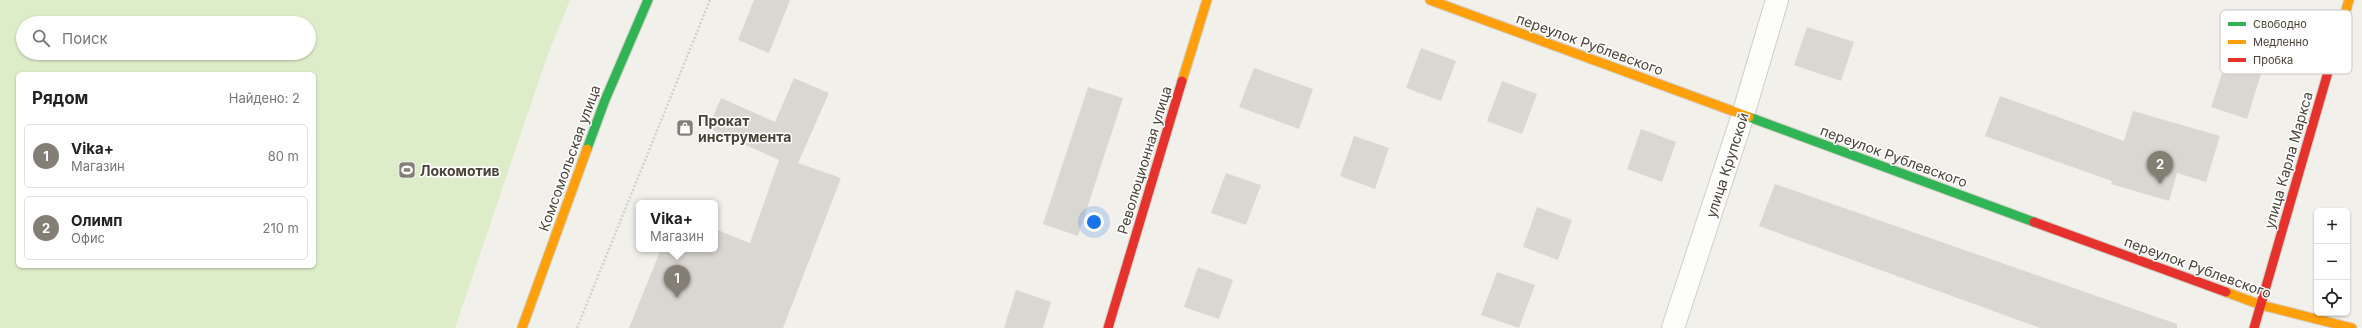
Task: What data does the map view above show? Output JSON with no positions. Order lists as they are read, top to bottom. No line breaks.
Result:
{"streets":{"street":["переулок Рублевского","Комсомольская улица","Революционная улица","улица Карла Маркса","улица Крупской"]},"crossings":[["переулок Рублевского","улица Карла Маркса"],["переулок Рублевского","улица Крупской"]],"places":{"shop":["Прокат инструмента"],"sports":["Локомотив"]},"legend":["Свободно","Медленно","Пробка"],"page":{"search":"Поиск","heading":["Рядом","Найдено: 2"],"list":[{"mark":"1","name":"Vika+","note":"Магазин","value":"80 m"},{"mark":"2","name":"Олимп","note":"Офис","value":"210 m"}],"pins":["2","1"],"popup":["Vika+","Магазин"],"map_buttons":["+","−"]}}
